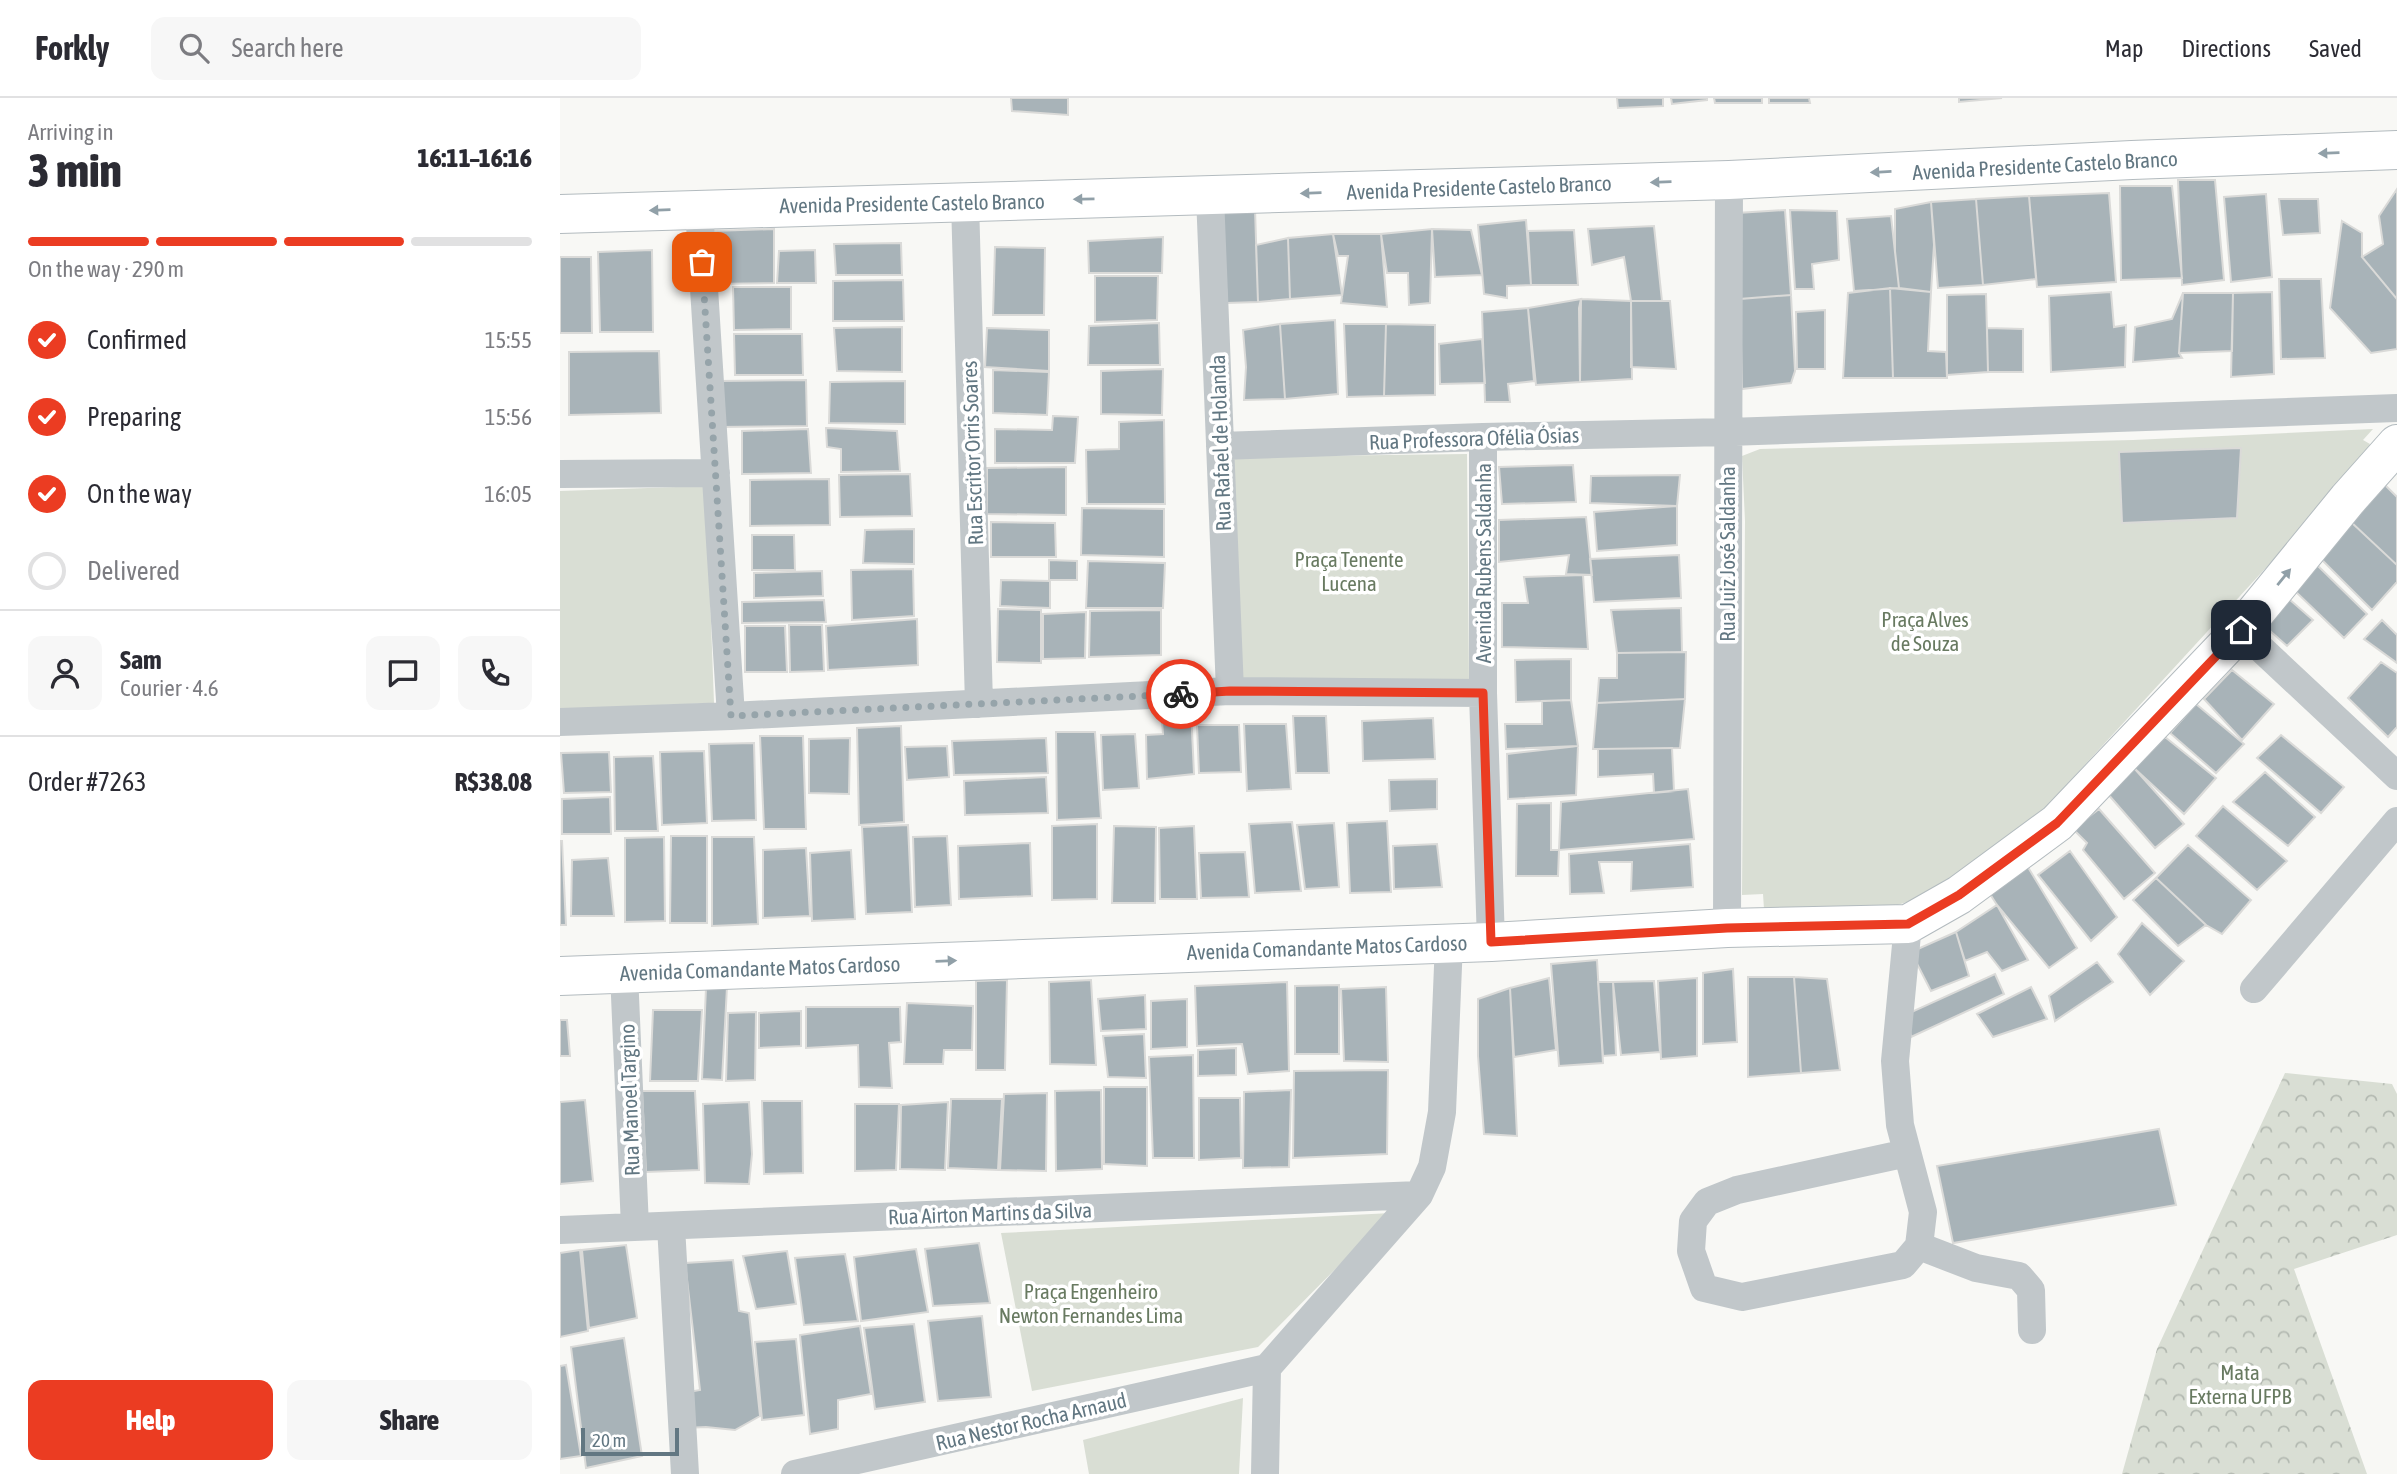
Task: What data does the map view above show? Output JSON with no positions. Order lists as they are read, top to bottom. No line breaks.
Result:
{"streets":{"main road":["Avenida Presidente Castelo Branco","Avenida Comandante Matos Cardoso"],"street":["Rua Professora Ofélia Ósias","Rua Rafael de Holanda","Rua Escritor Orris Soares","Rua Juiz José Saldanha","Avenida Rubens Saldanha","Rua Manoel Targino","Rua Airton Martins da Silva","Rua Nestor Rocha Arnaud"]},"crossings":[["Avenida Presidente Castelo Branco","Rua Rafael de Holanda"],["Avenida Presidente Castelo Branco","Rua Escritor Orris Soares"],["Avenida Presidente Castelo Branco","Rua Juiz José Saldanha"],["Rua Professora Ofélia Ósias","Rua Rafael de Holanda"],["Rua Professora Ofélia Ósias","Rua Juiz José Saldanha"],["Rua Professora Ofélia Ósias","Avenida Rubens Saldanha"],["Rua Juiz José Saldanha","Avenida Comandante Matos Cardoso"],["Avenida Rubens Saldanha","Avenida Comandante Matos Cardoso"],["Avenida Comandante Matos Cardoso","Rua Manoel Targino"],["Rua Manoel Targino","Rua Airton Martins da Silva"]],"one_way":["Avenida Presidente Castelo Branco","Avenida Comandante Matos Cardoso"],"parks":["Praça Tenente Lucena","Praça Alves de Souza","Praça Engenheiro Newton Fernandes Lima","Mata Externa UFPB"],"scale_bar":"20 m","page":{"header":"Forkly","search":"Search here","nav":["Map","Directions","Saved"],"heading":["3 min","Arriving in","16:11–16:16"],"panel":["Sam","Courier · 4.6","Order #7263","R$38.08"],"bar":"On the way · 290 m","list":[["Confirmed","15:55"],["Preparing","15:56"],["On the way","16:05"],"Delivered"],"buttons":["Help","Share"],"scale":"20 m"}}
